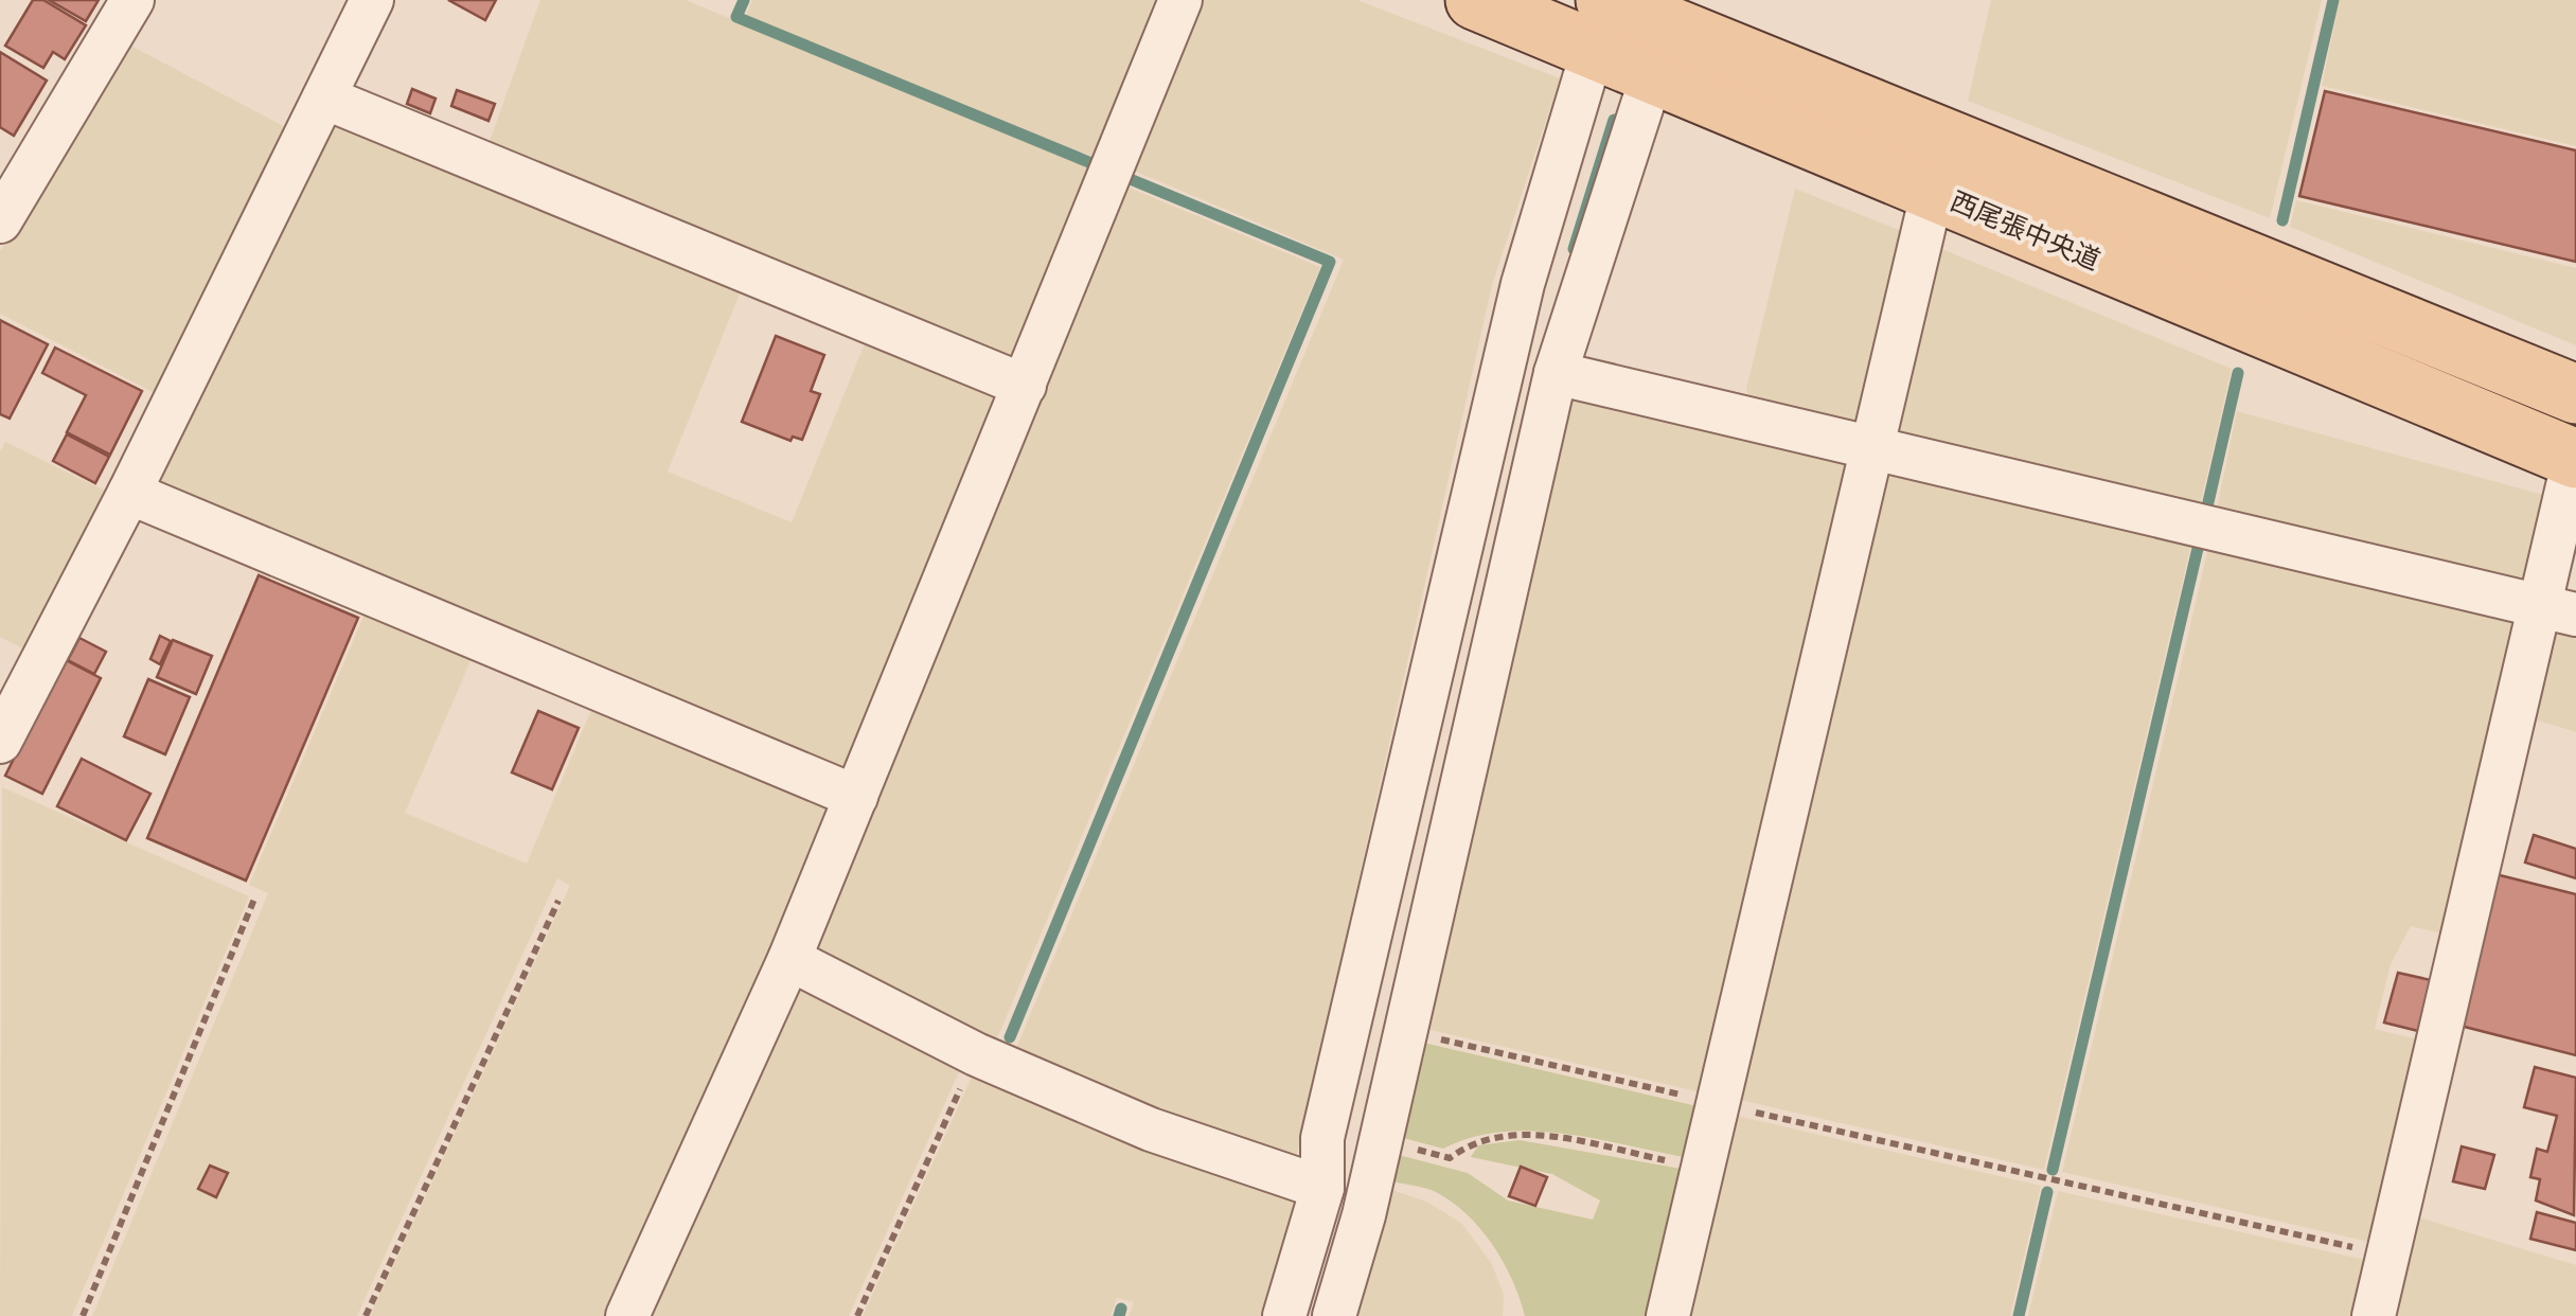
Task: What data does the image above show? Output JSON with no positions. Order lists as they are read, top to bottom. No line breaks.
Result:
{"streets":{"main road":["西尾張中央道"]}}
